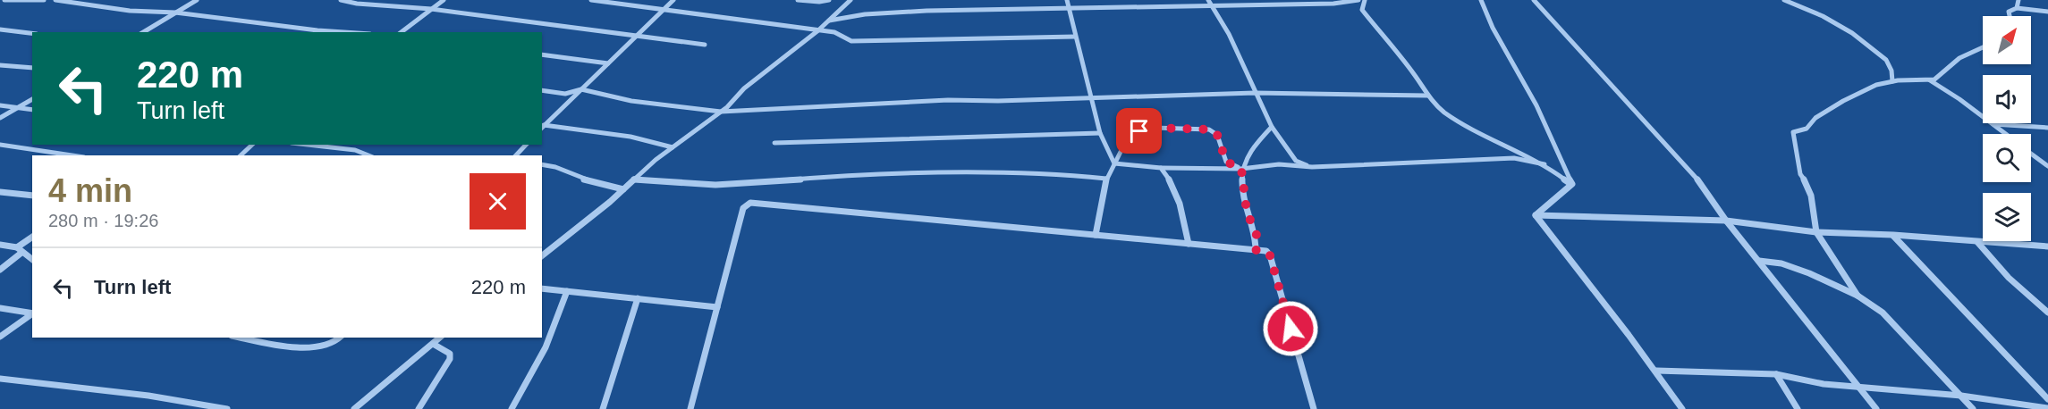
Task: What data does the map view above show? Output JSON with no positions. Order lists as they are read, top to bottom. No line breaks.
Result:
{"north":"top right","page":{"turn":["220 m","Turn left"],"heading":["4 min","280 m · 19:26"],"list":[{"name":"Turn left","value":"220 m"}]}}
